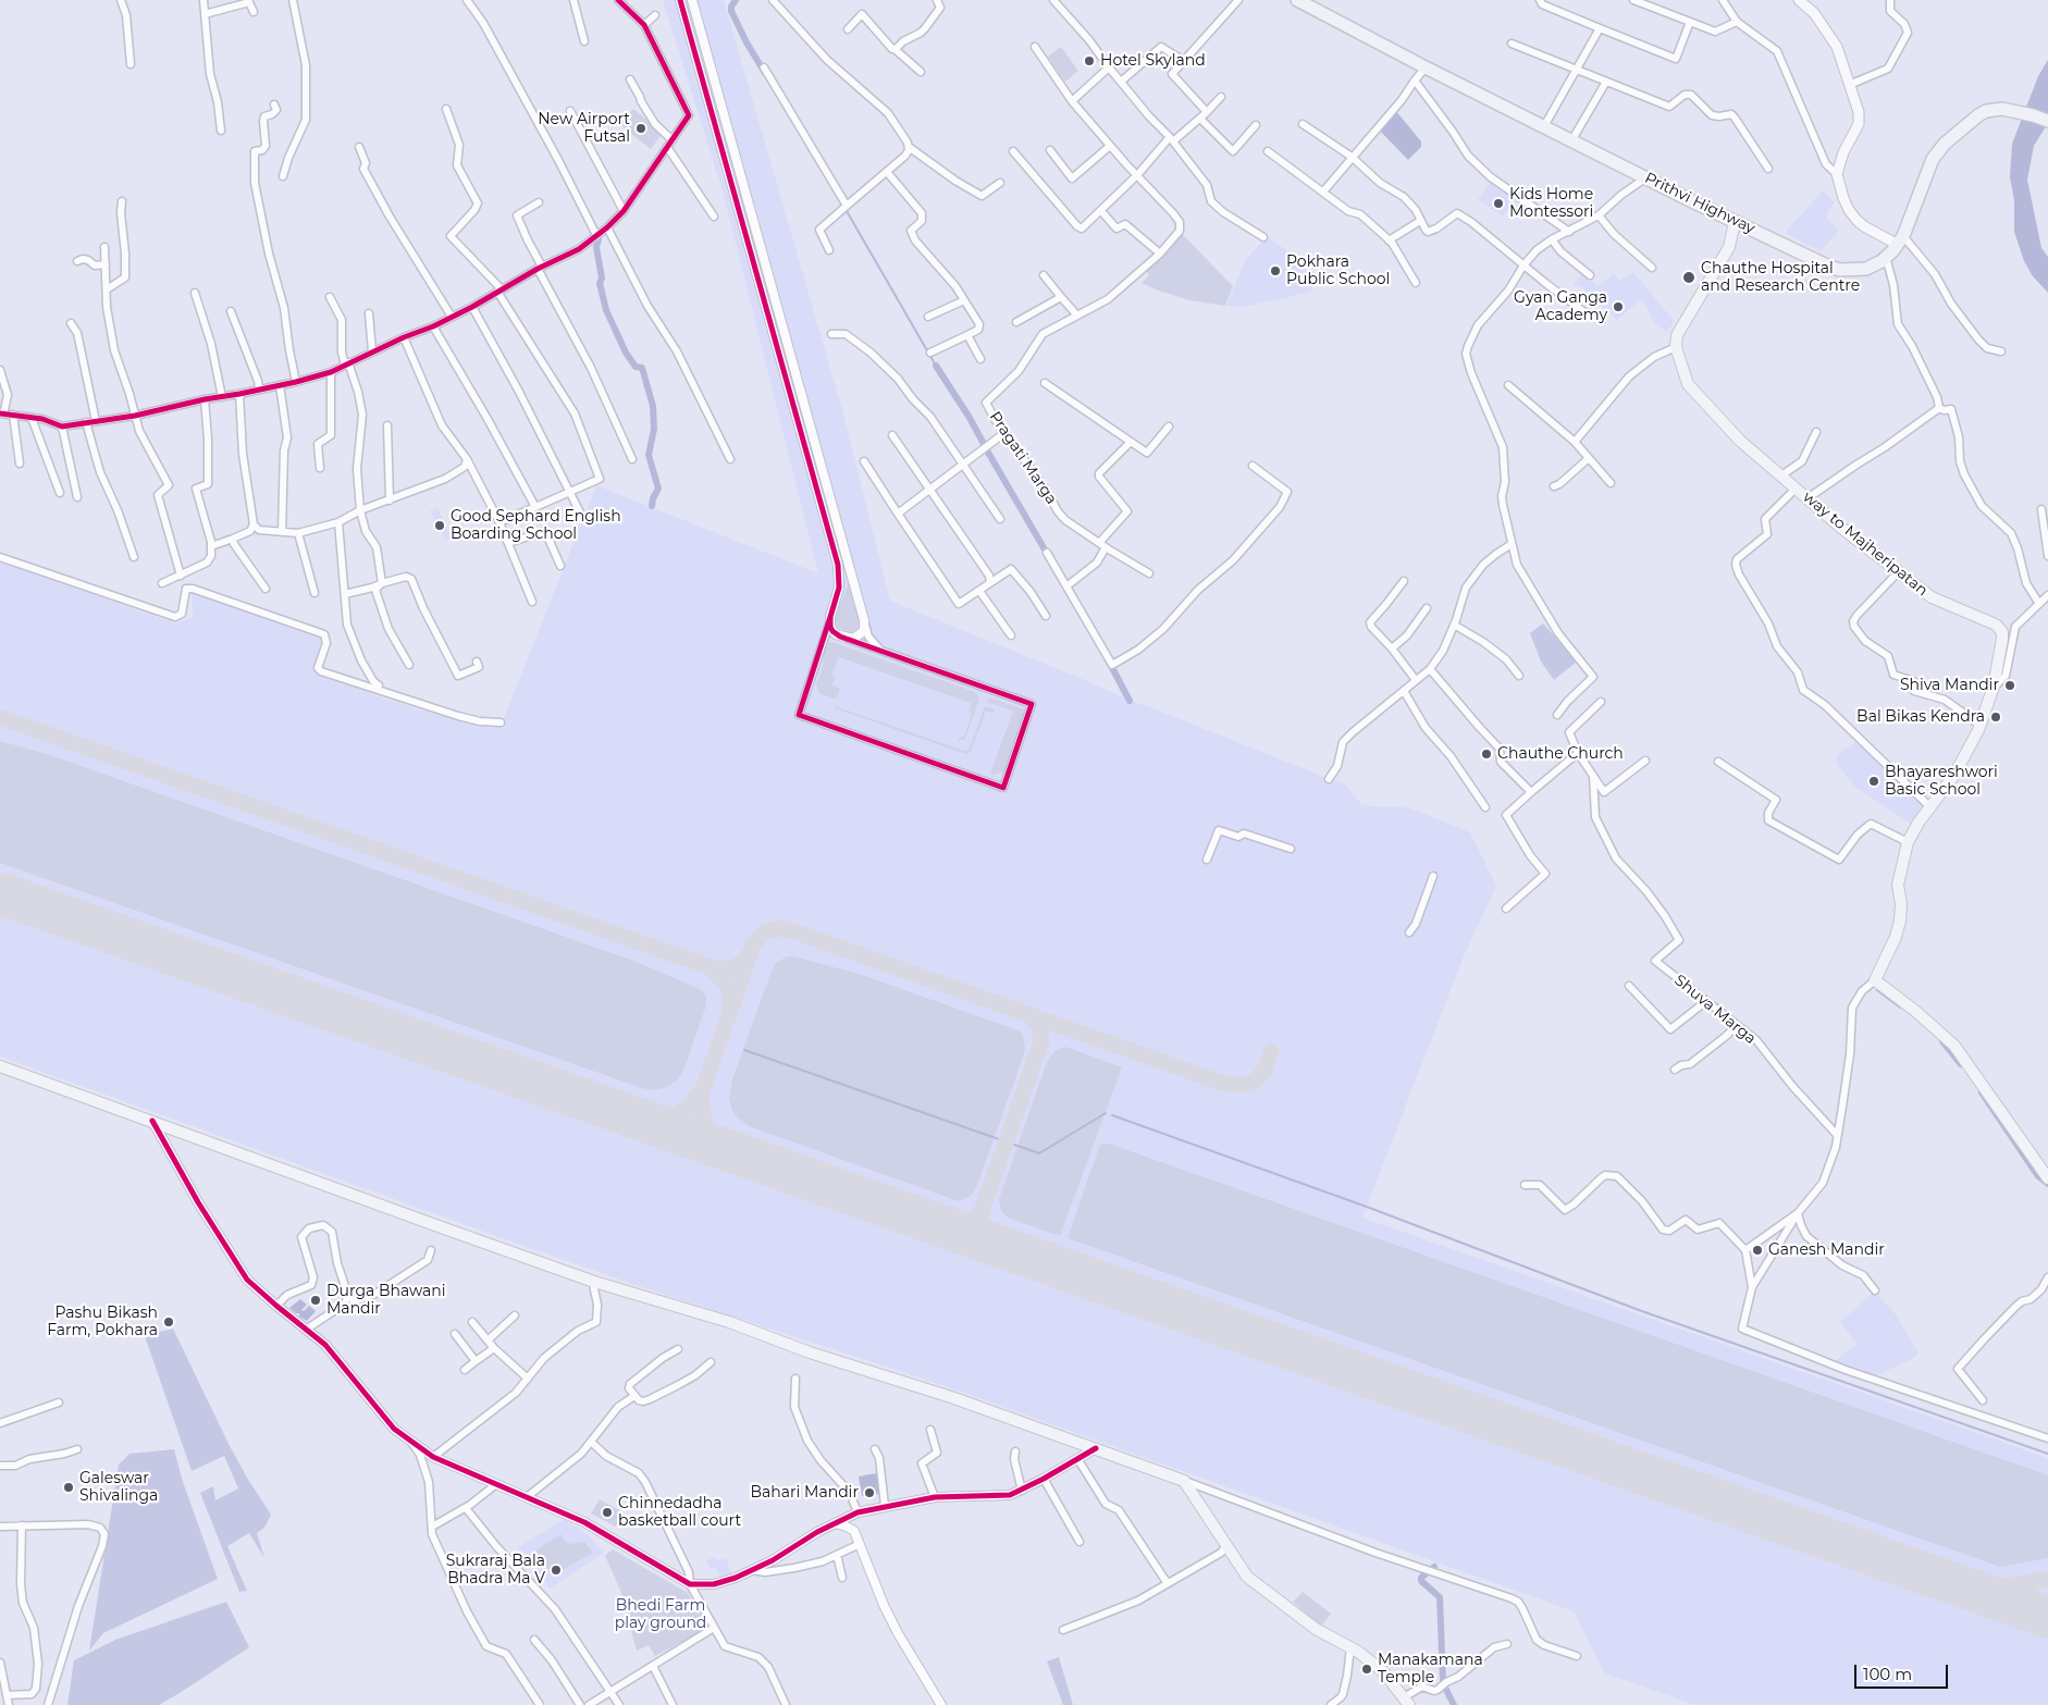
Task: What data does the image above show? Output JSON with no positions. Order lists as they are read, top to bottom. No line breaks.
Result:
{"streets":{"highway":["Prithvi Highway"],"main road":["way to Majheripatan"],"street":["Pragati Marga","Shuva Marga"]},"parks":["Bhedi Farm play ground"],"places":["Hotel Skyland","New Airport Futsal","Kids Home Montessori","Pokhara Public School","Chauthe Hospital and Research Centre","Gyan Ganga Academy","Good Sephard English Boarding School","Shiva Mandir","Bal Bikas Kendra","Chauthe Church","Bhayareshwori Basic School","Ganesh Mandir","Durga Bhawani Mandir","Pashu Bikash Farm, Pokhara","Galeswar Shivalinga","Bahari Mandir","Chinnedadha basketball court","Sukraraj Bala Bhadra Ma V","Manakamana Temple"],"scale_bar":"100 m"}
